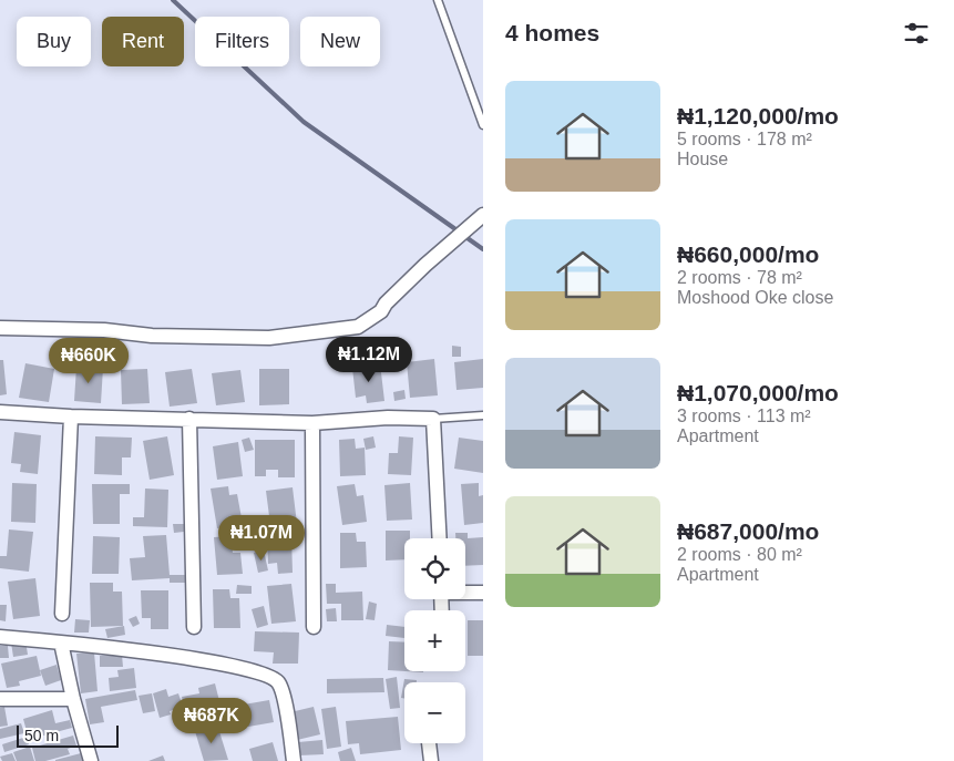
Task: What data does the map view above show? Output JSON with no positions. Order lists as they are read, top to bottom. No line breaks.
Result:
{"scale_bar":"50 m","page":{"heading":"4 homes","chip":["Buy","Rent","Filters","New"],"list":[{"name":"₦1,120,000/mo","note":"5 rooms · 178 m² · House"},{"name":"₦660,000/mo","note":"2 rooms · 78 m² · Moshood Oke close"},{"name":"₦1,070,000/mo","note":"3 rooms · 113 m² · Apartment"},{"name":"₦687,000/mo","note":"2 rooms · 80 m² · Apartment"}],"price":["₦1.12M","₦660K","₦1.07M","₦687K"],"map_buttons":["+","−"],"scale":"50 m"}}
